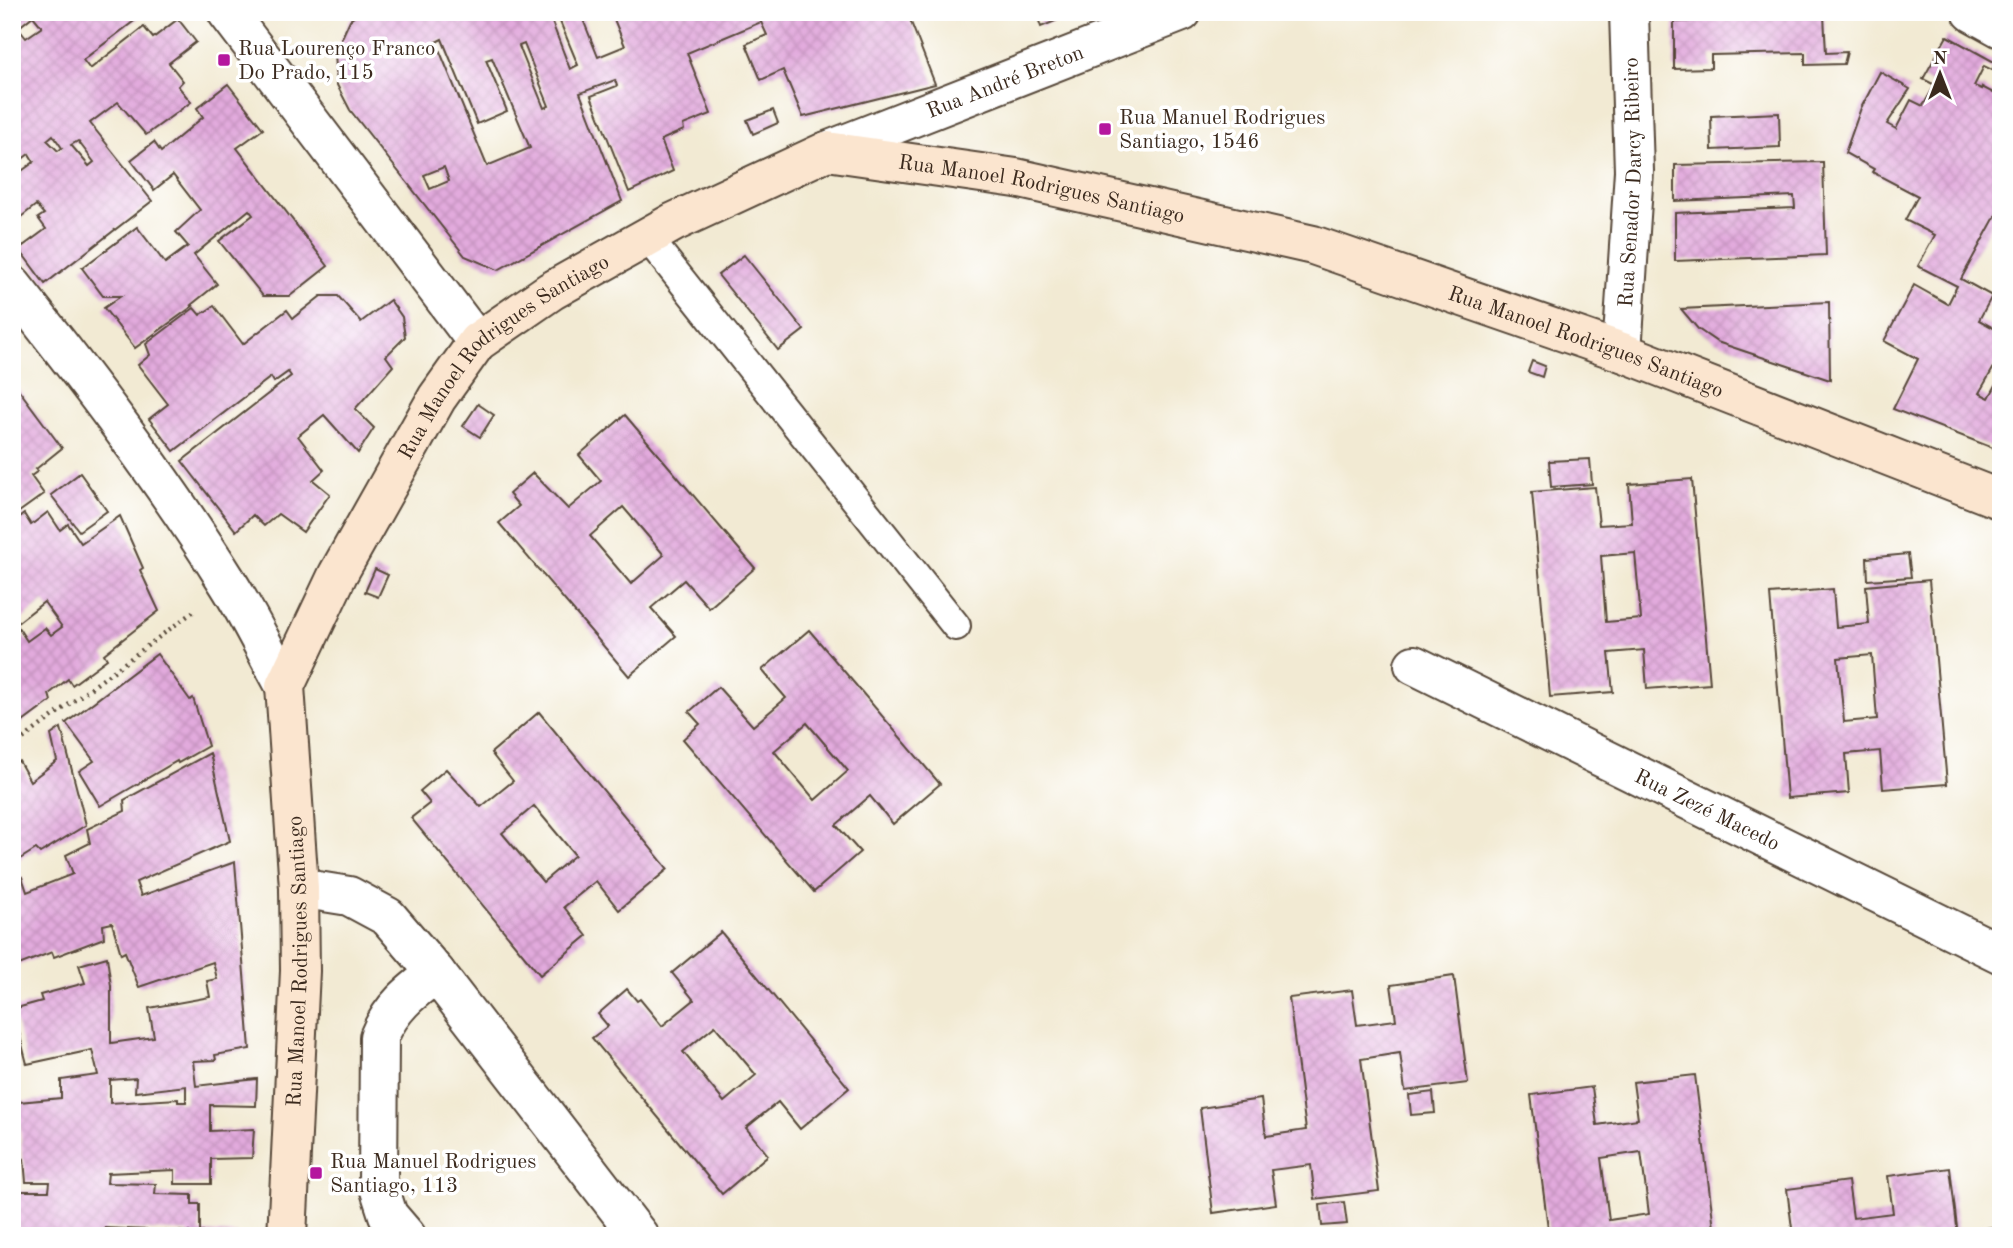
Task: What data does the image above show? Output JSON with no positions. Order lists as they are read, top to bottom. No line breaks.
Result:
{"streets":{"main road":["Rua Manoel Rodrigues Santiago"],"street":["Rua André Breton","Rua Senador Darcy Ribeiro","Rua Zezé Macedo"]},"crossings":[["Rua André Breton","Rua Manoel Rodrigues Santiago"],["Rua Senador Darcy Ribeiro","Rua Manoel Rodrigues Santiago"]],"places":{"transit":["Rua Lourenço Franco Do Prado, 115","Rua Manuel Rodrigues Santiago, 1546","Rua Manuel Rodrigues Santiago, 113"]},"north":"top"}
